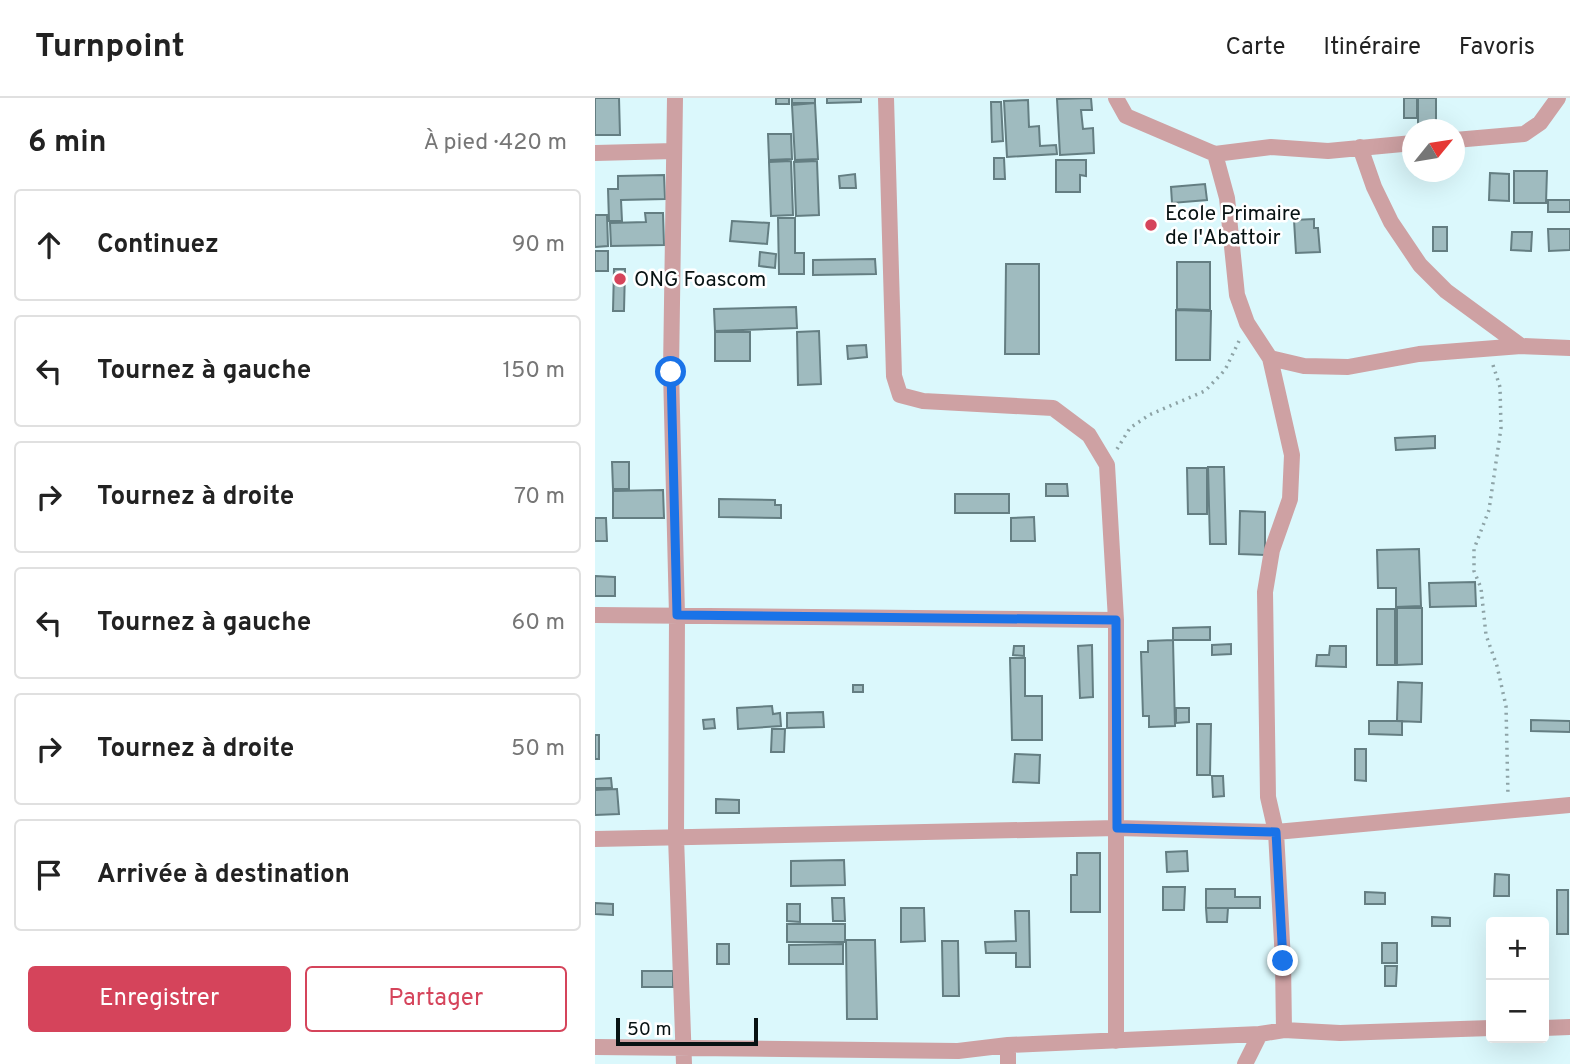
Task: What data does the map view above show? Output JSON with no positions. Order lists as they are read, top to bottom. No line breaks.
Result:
{"places":["Ecole Primaire de l'Abattoir","ONG Foascom"],"scale_bar":"50 m","north":"top right","page":{"header":"Turnpoint","nav":["Carte","Itinéraire","Favoris"],"heading":["6 min","À pied · 420 m"],"list":[["Continuez","90 m"],["Tournez à gauche","150 m"],["Tournez à droite","70 m"],["Tournez à gauche","60 m"],["Tournez à droite","50 m"],"Arrivée à destination"],"map_buttons":["+","−"],"buttons":["Enregistrer","Partager"],"scale":"50 m"}}
